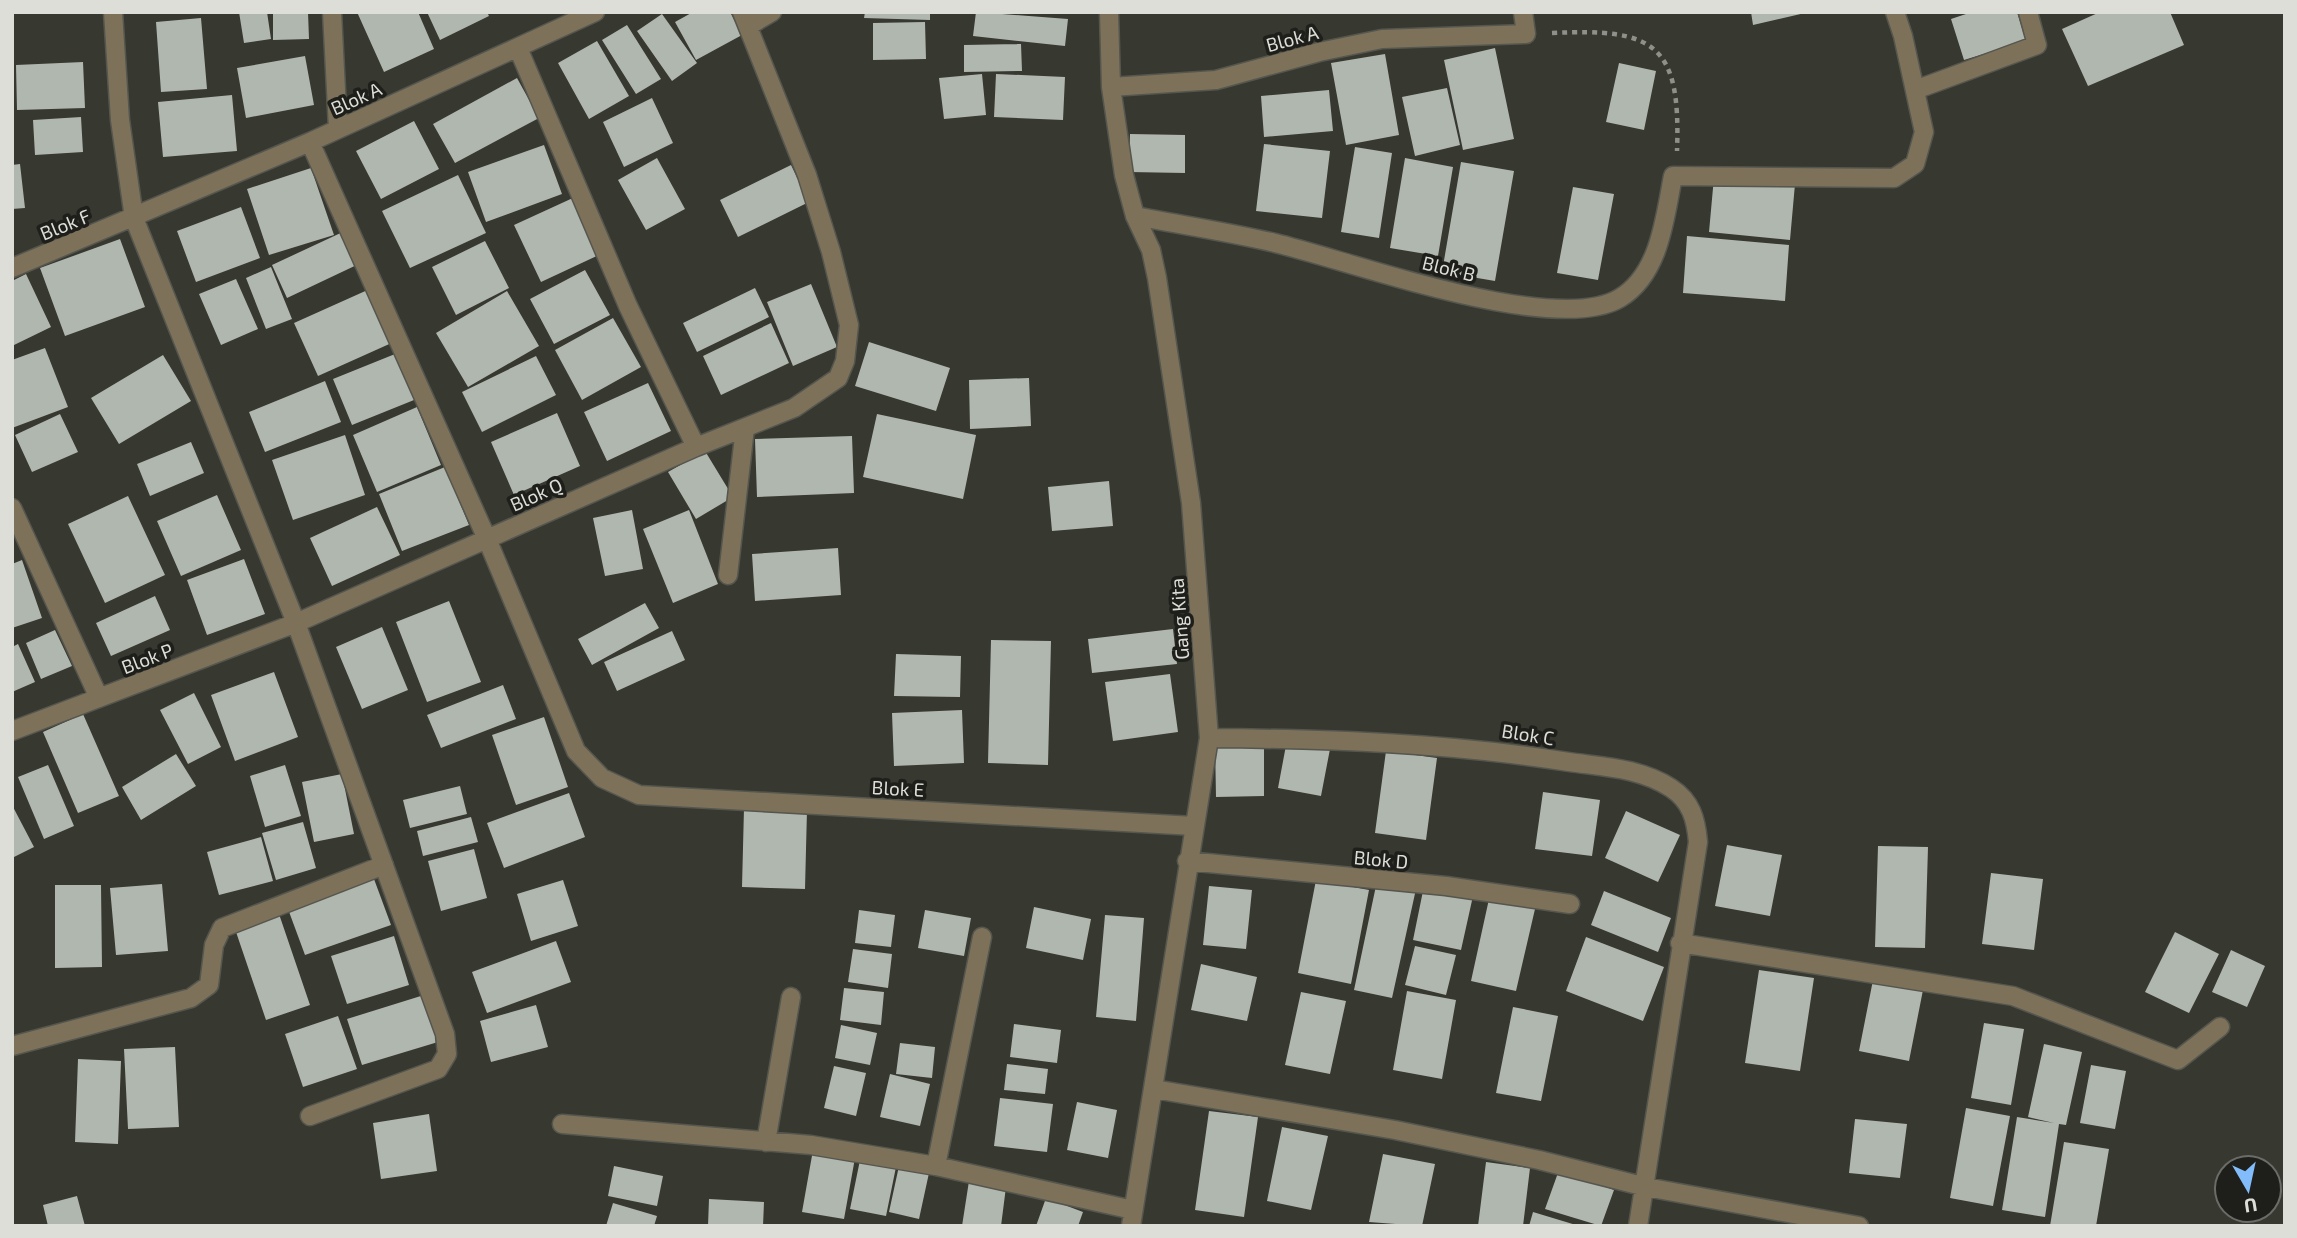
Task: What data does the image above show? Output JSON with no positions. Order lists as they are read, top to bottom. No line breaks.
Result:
{"streets":{"street":["Blok A","Blok F","Blok B","Blok Q","Gang Kita","Blok P","Blok C","Blok E","Blok D"]},"crossings":[["Blok A","Blok F"],["Blok A","Gang Kita"],["Blok B","Gang Kita"],["Blok Q","Blok P"],["Blok Q","Blok E"],["Gang Kita","Blok C"],["Gang Kita","Blok E"],["Gang Kita","Blok D"]],"north":"bottom"}
